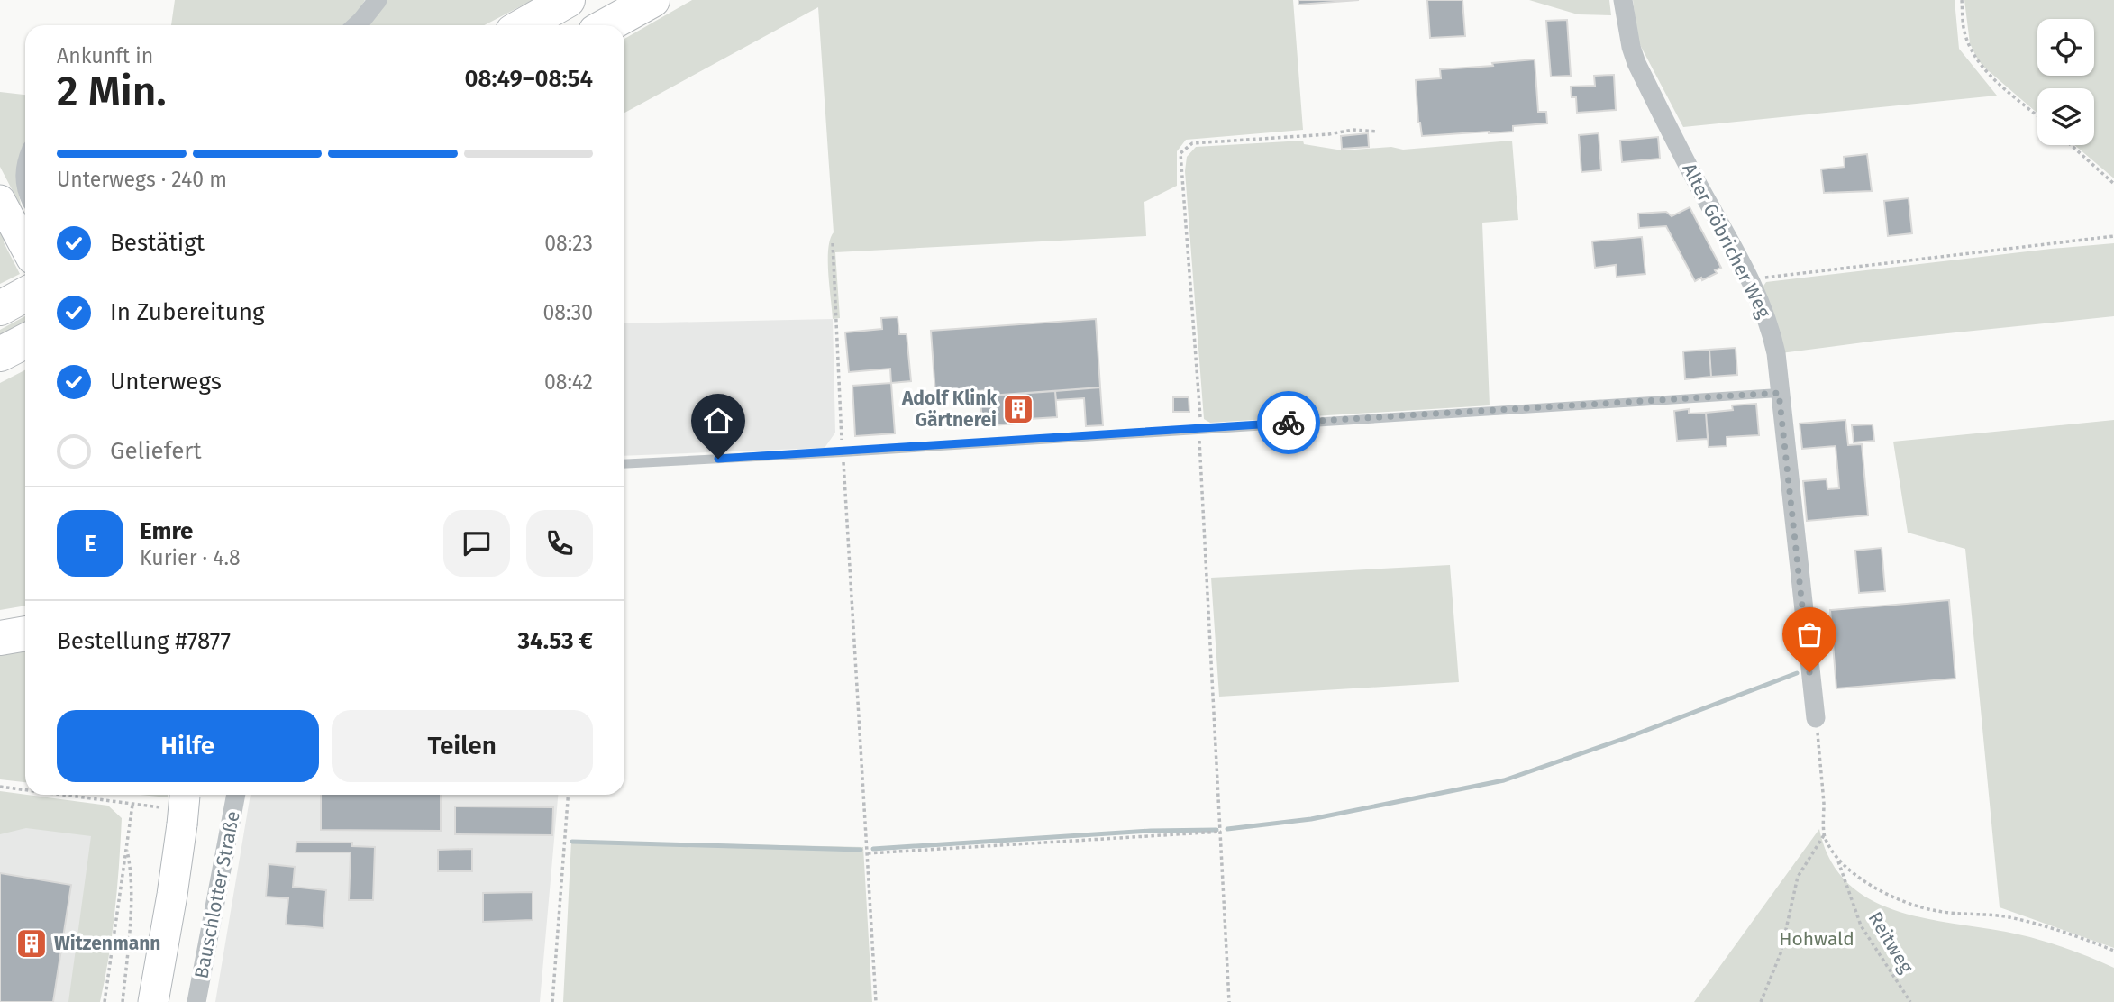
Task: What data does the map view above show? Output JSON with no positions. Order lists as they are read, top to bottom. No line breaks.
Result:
{"streets":{"street":["Alter Göbricher Weg","Bauschlotter Straße"],"path":["Reitweg"]},"parks":["Hohwald"],"places":{"building":["Adolf Klink Gärtnerei","Witzenmann"]},"page":{"heading":["2 Min.","Ankunft in","08:49–08:54"],"panel":["Emre","Kurier · 4.8","Bestellung #7877","34.53 €"],"bar":"Unterwegs · 240 m","list":[["Bestätigt","08:23"],["In Zubereitung","08:30"],["Unterwegs","08:42"],"Geliefert"],"round":"E","buttons":["Hilfe","Teilen"]}}
